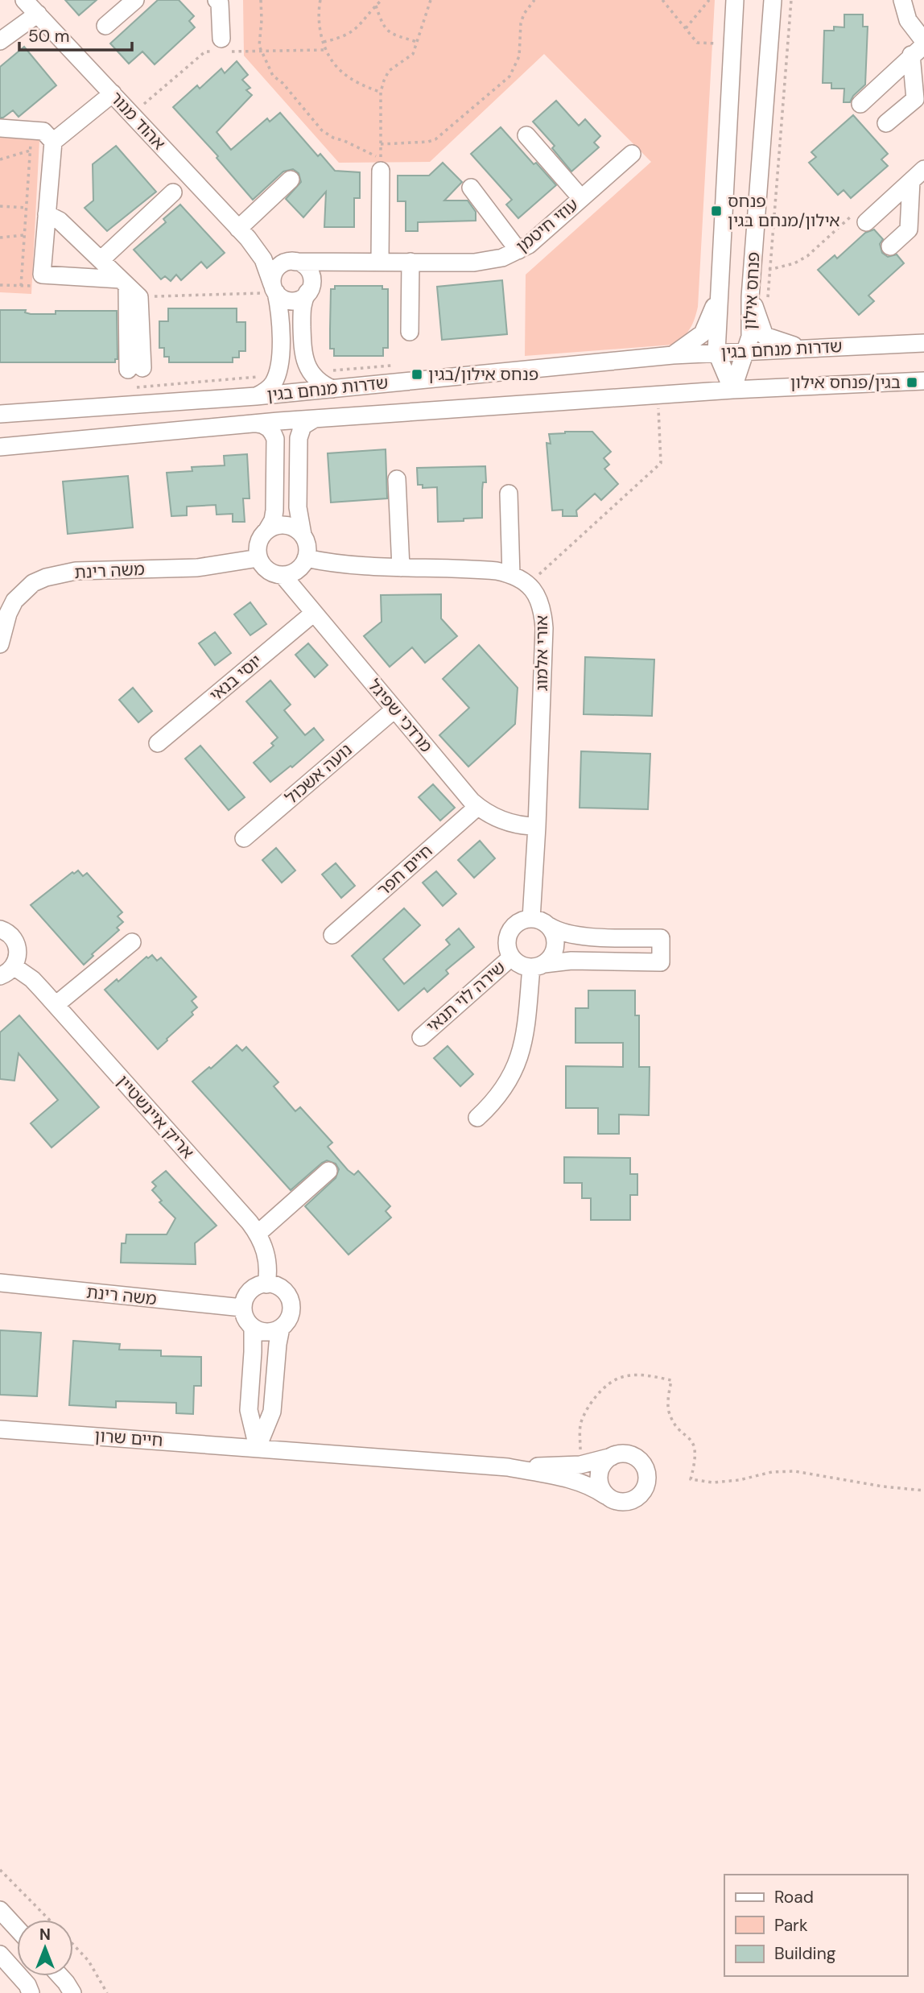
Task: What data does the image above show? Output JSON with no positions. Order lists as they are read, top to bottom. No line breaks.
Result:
{"streets":{"street":["אהוד מנור","עוזי חיטמן","פנחס אילון","שדרות מנחם בגין","משה רינת","אורי אלמוג","יוסי בנאי","מרדכי שפיגל","נועה אשכול","חיים חפר","שירה לוי תנאי","אריק איינשטיין","חיים שרון"]},"crossings":[["אהוד מנור","עוזי חיטמן"],["אהוד מנור","שדרות מנחם בגין"],["פנחס אילון","שדרות מנחם בגין"],["משה רינת","מרדכי שפיגל"],["משה רינת","אריק איינשטיין"],["אורי אלמוג","מרדכי שפיגל"],["אורי אלמוג","שירה לוי תנאי"],["יוסי בנאי","מרדכי שפיגל"],["מרדכי שפיגל","נועה אשכול"],["מרדכי שפיגל","חיים חפר"]],"places":{"transit":["פנחס אילון/מנחם בגין","פנחס אילון/בגין","בגין/פנחס אילון"]},"legend":["Road","Park","Building"],"scale_bar":"50 m","north":"top"}
